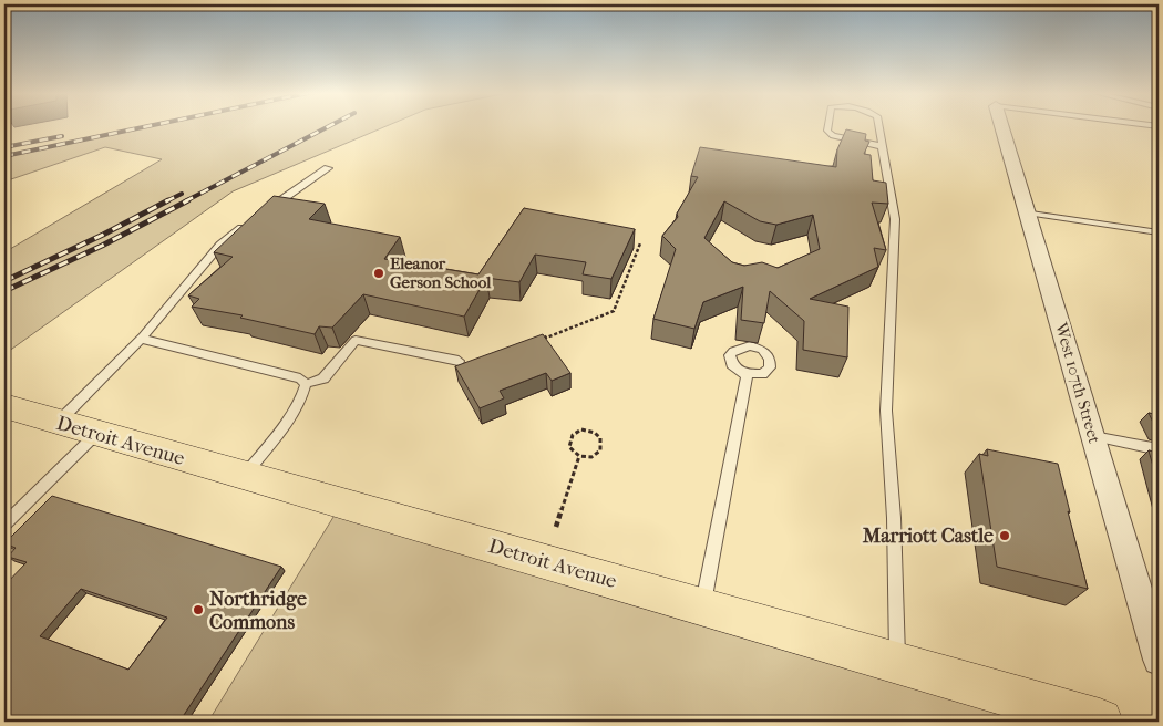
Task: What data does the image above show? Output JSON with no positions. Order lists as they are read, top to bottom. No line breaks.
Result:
{"streets":{"main road":["Detroit Avenue"],"street":["West 107th Street"]},"places":["Eleanor Gerson School","Marriott Castle","Northridge Commons"]}
